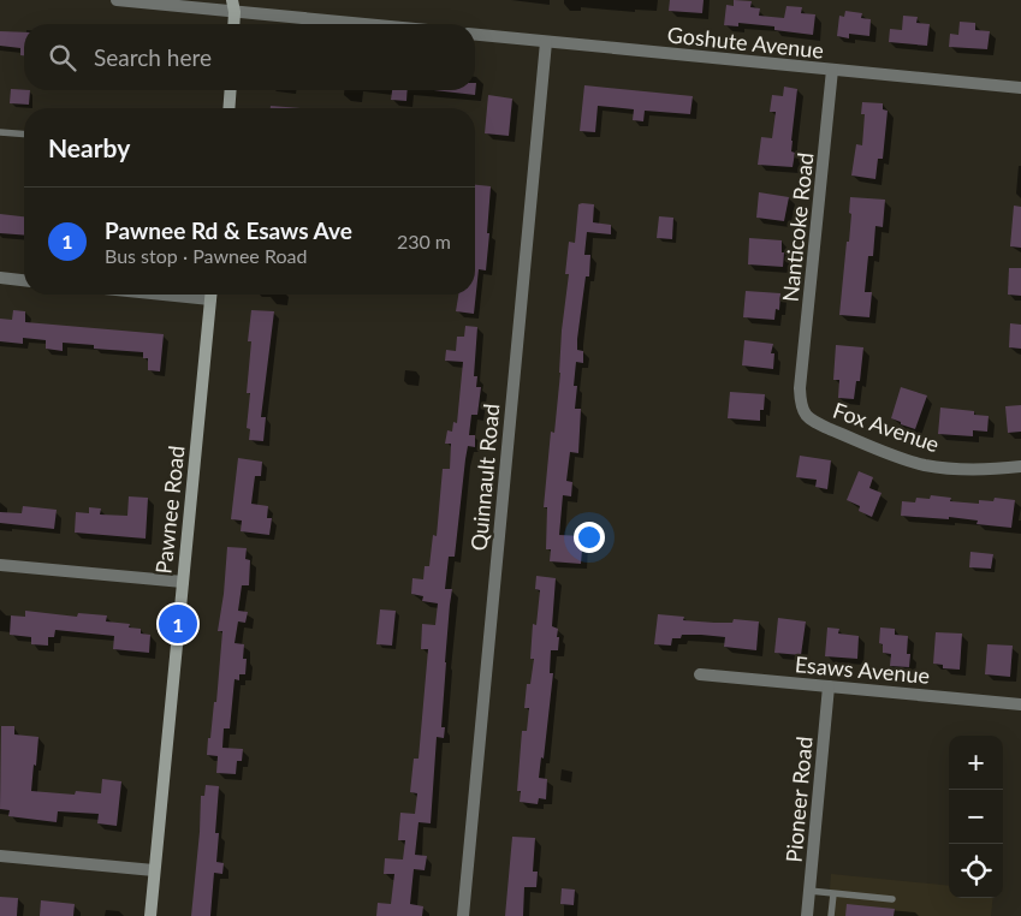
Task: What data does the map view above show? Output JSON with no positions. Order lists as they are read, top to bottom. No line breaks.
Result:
{"streets":{"street":["Goshute Avenue","Nanticoke Road","Fox Avenue","Quinnault Road","Pawnee Road","Esaws Avenue","Pioneer Road"]},"crossings":[["Goshute Avenue","Nanticoke Road"],["Goshute Avenue","Quinnault Road"],["Nanticoke Road","Fox Avenue"],["Esaws Avenue","Pioneer Road"]],"page":{"search":"Search here","heading":"Nearby","list":[{"mark":"1","name":"Pawnee Rd & Esaws Ave","note":"Bus stop · Pawnee Road","value":"230 m"}],"pins":"1","map_buttons":["+","−"]}}
